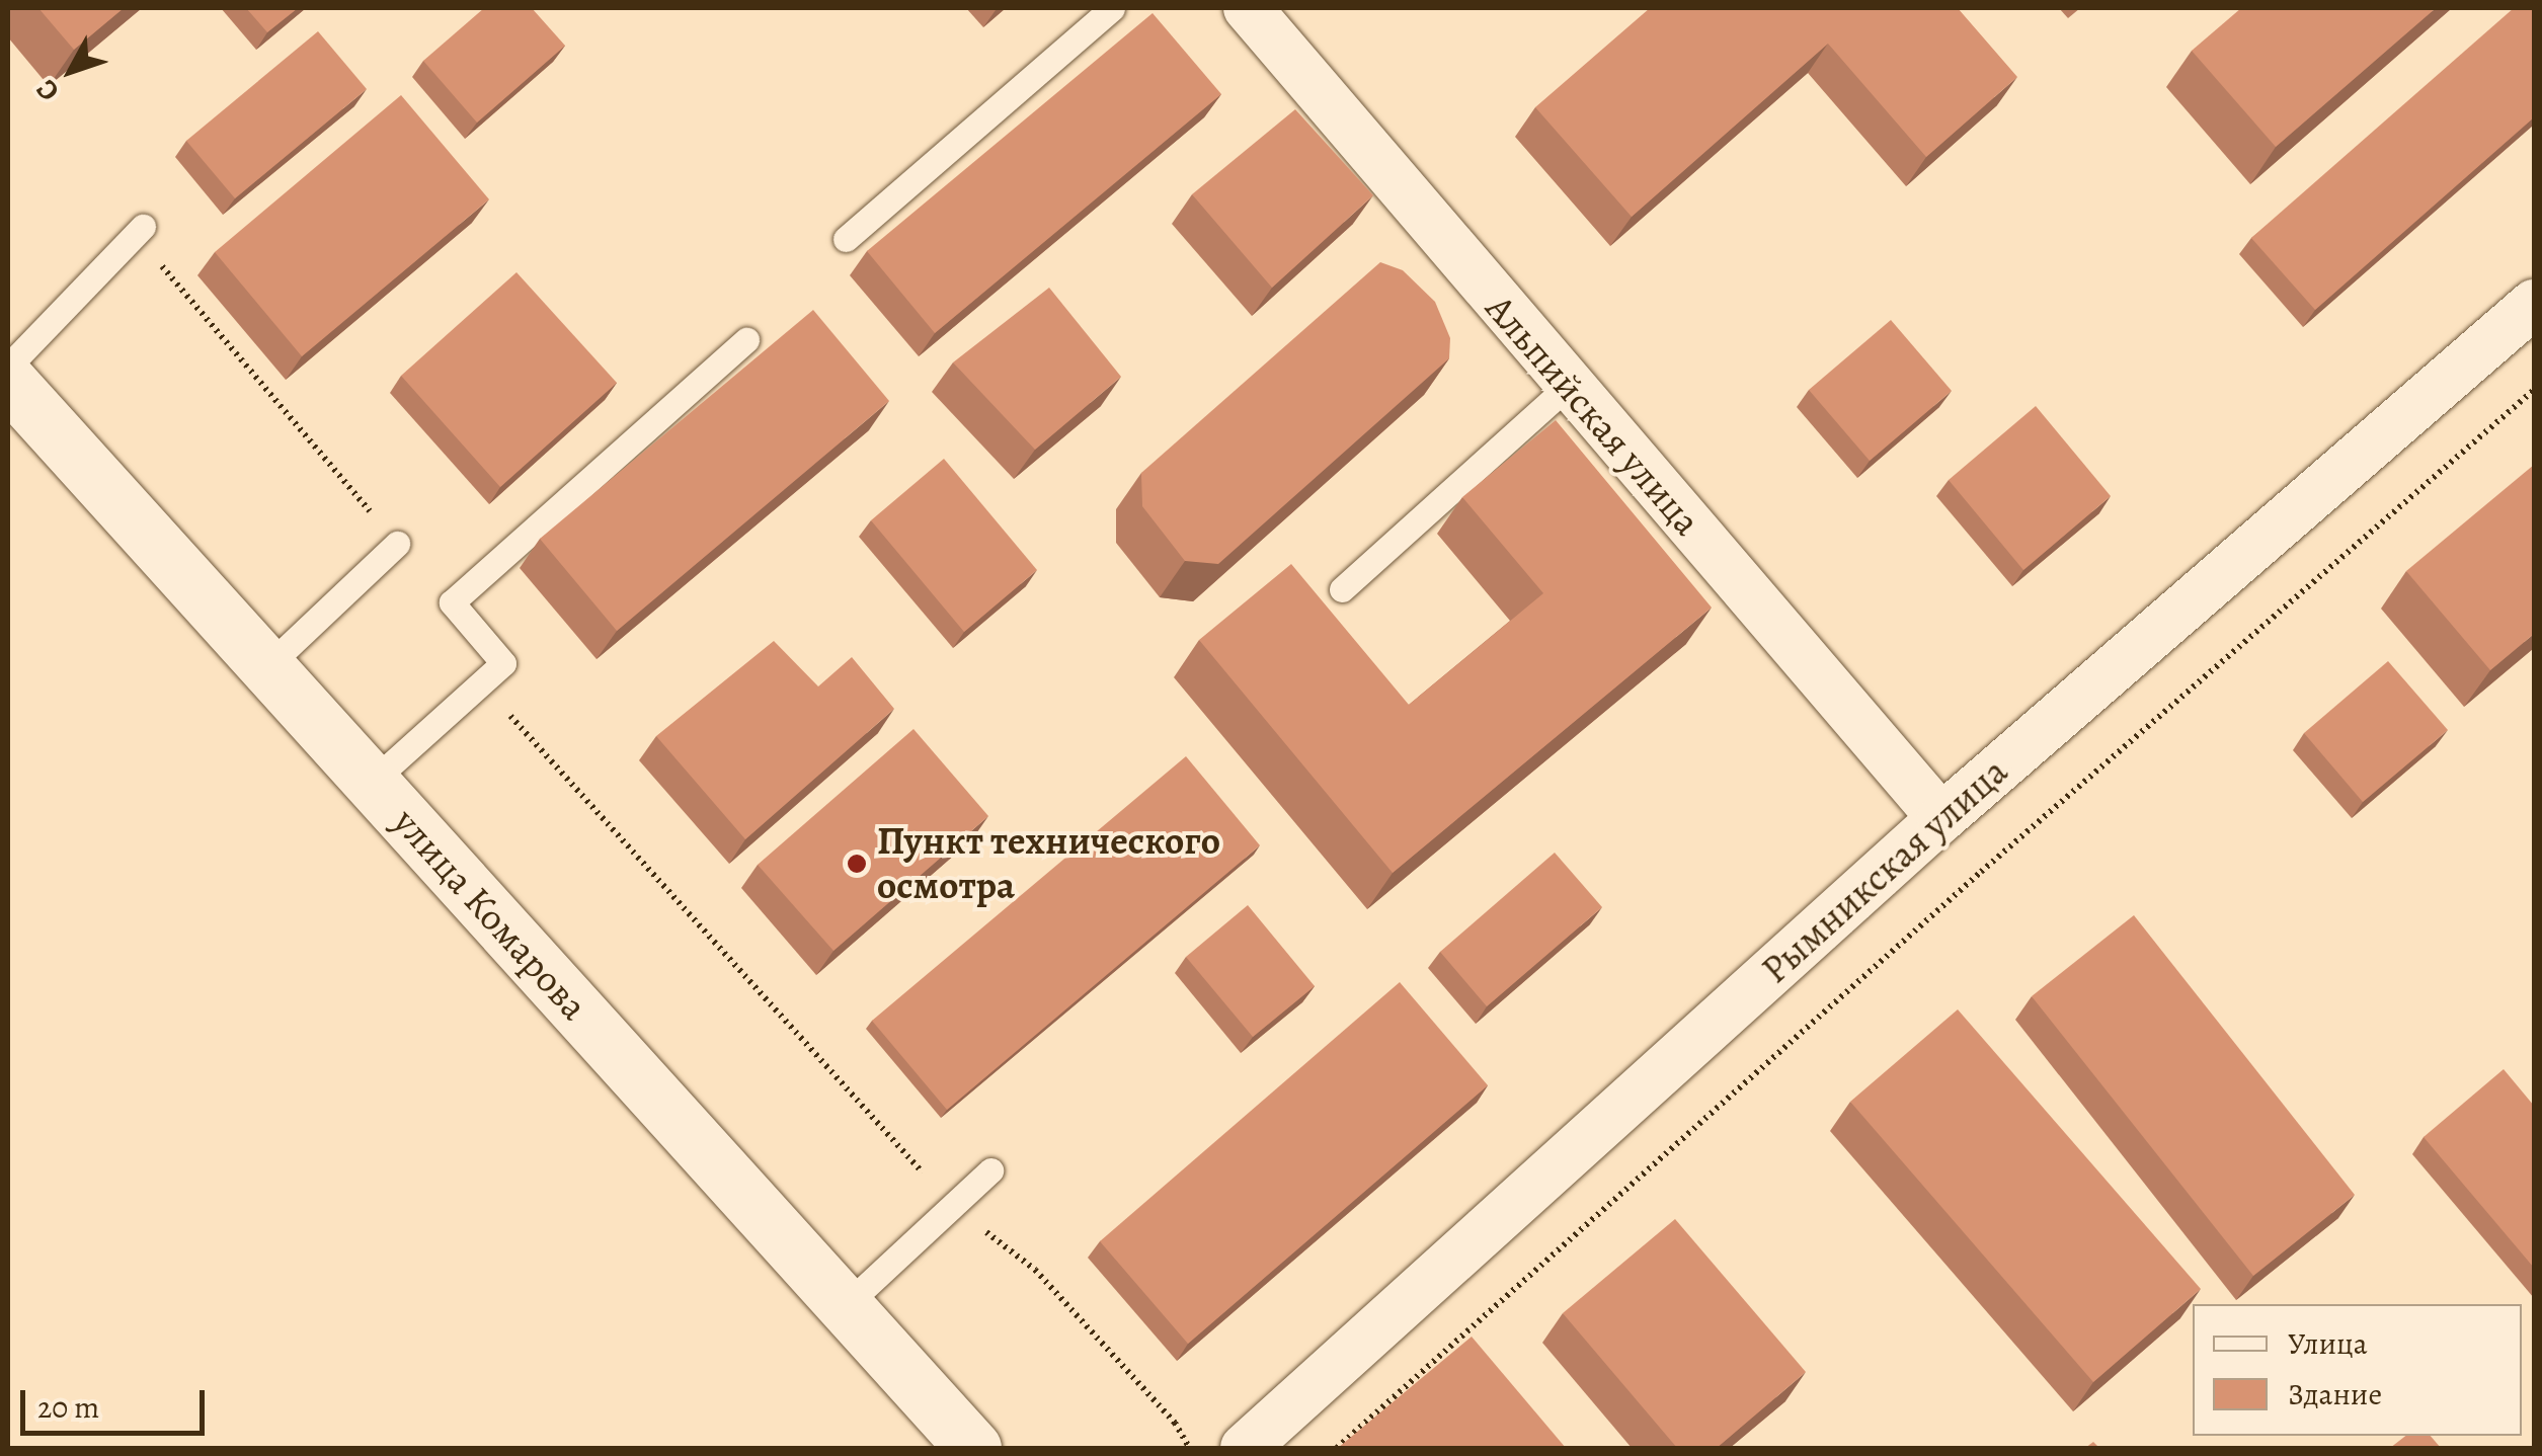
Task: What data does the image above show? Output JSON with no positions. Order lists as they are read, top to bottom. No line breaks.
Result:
{"streets":{"street":["Альпийская улица","Рымникская улица","улица Комарова"]},"crossings":[["Альпийская улица","Рымникская улица"]],"places":["Пункт технического осмотра"],"legend":["Улица","Здание"],"scale_bar":"20 m","north":"bottom left"}
